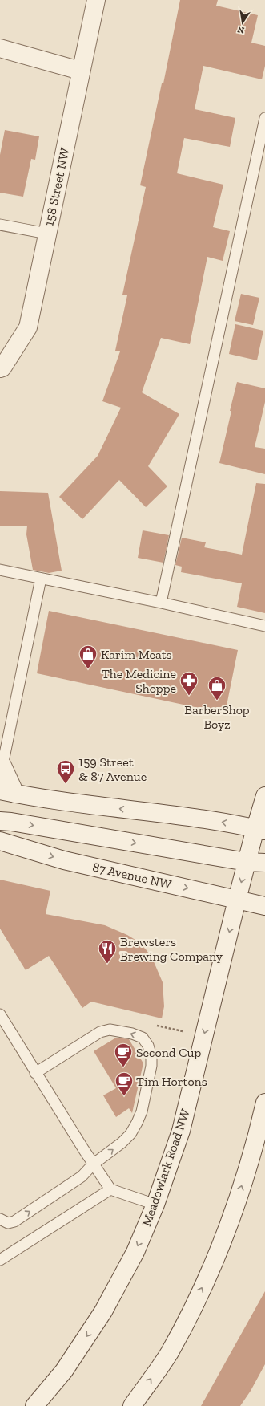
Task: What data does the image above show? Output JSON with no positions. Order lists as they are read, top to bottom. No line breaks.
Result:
{"streets":{"main road":["158 Street NW","87 Avenue NW","Meadowlark Road NW"]},"crossings":[["87 Avenue NW","Meadowlark Road NW"]],"places":{"shop":["Karim Meats","BarberShop Boyz"],"pharmacy":["The Medicine Shoppe"],"bus stop":["159 Street & 87 Avenue"],"restaurant":["Brewsters Brewing Company"],"cafe":["Second Cup","Tim Hortons"]},"north":"bottom"}
